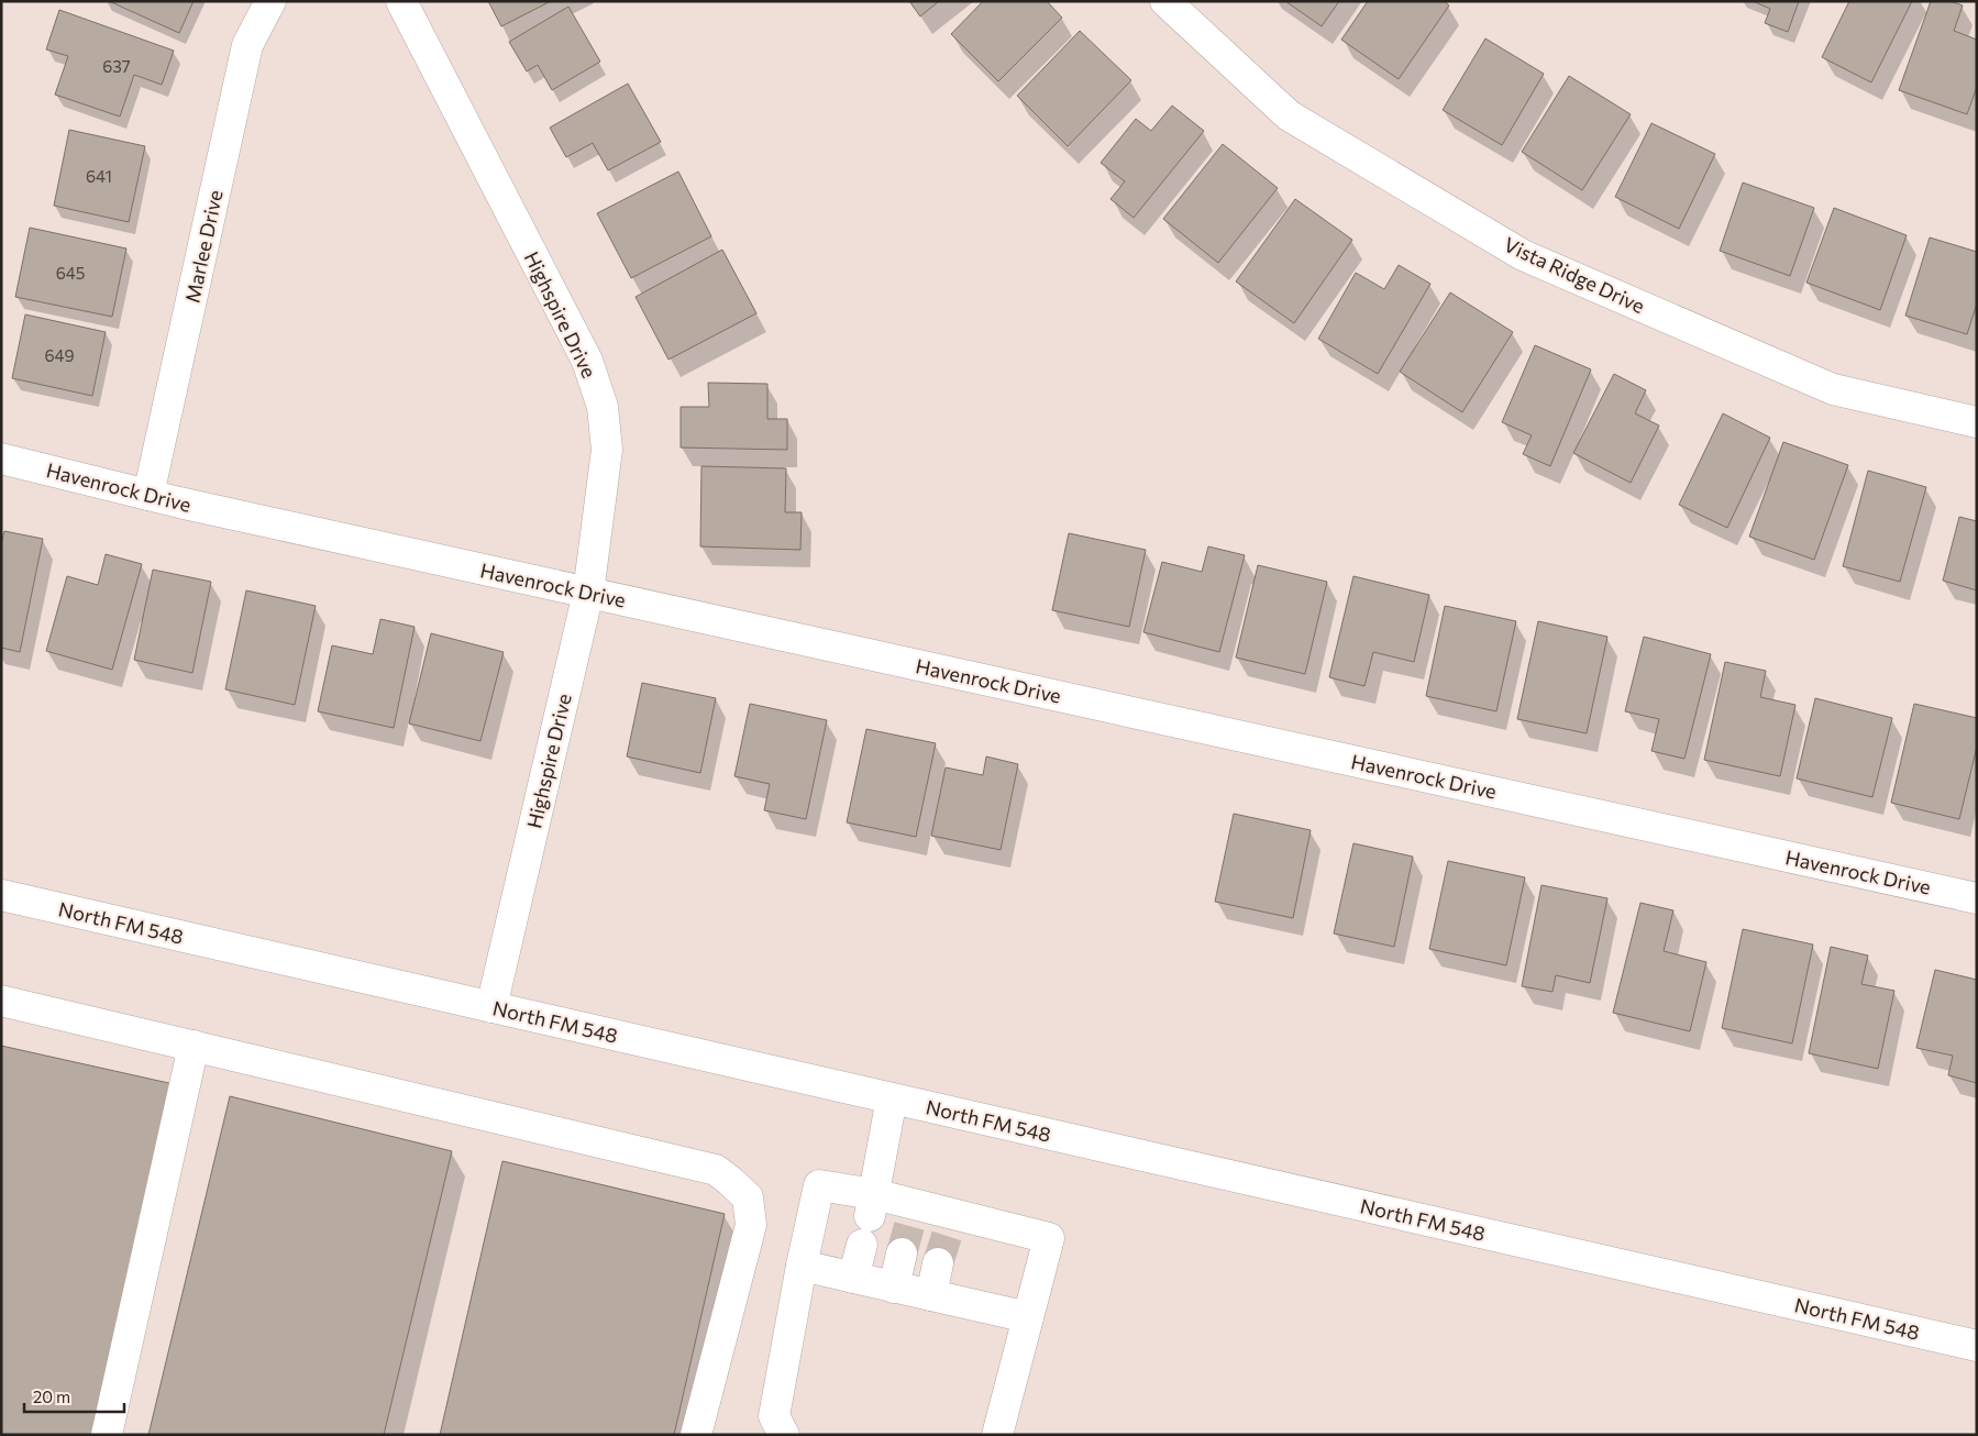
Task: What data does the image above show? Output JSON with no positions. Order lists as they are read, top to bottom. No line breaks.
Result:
{"streets":{"street":["Marlee Drive","Vista Ridge Drive","Highspire Drive","Havenrock Drive","North FM 548"]},"crossings":[["Marlee Drive","Havenrock Drive"],["Highspire Drive","Havenrock Drive"],["Highspire Drive","North FM 548"]],"house_numbers":["637","641","645","649"],"scale_bar":"20 m"}
